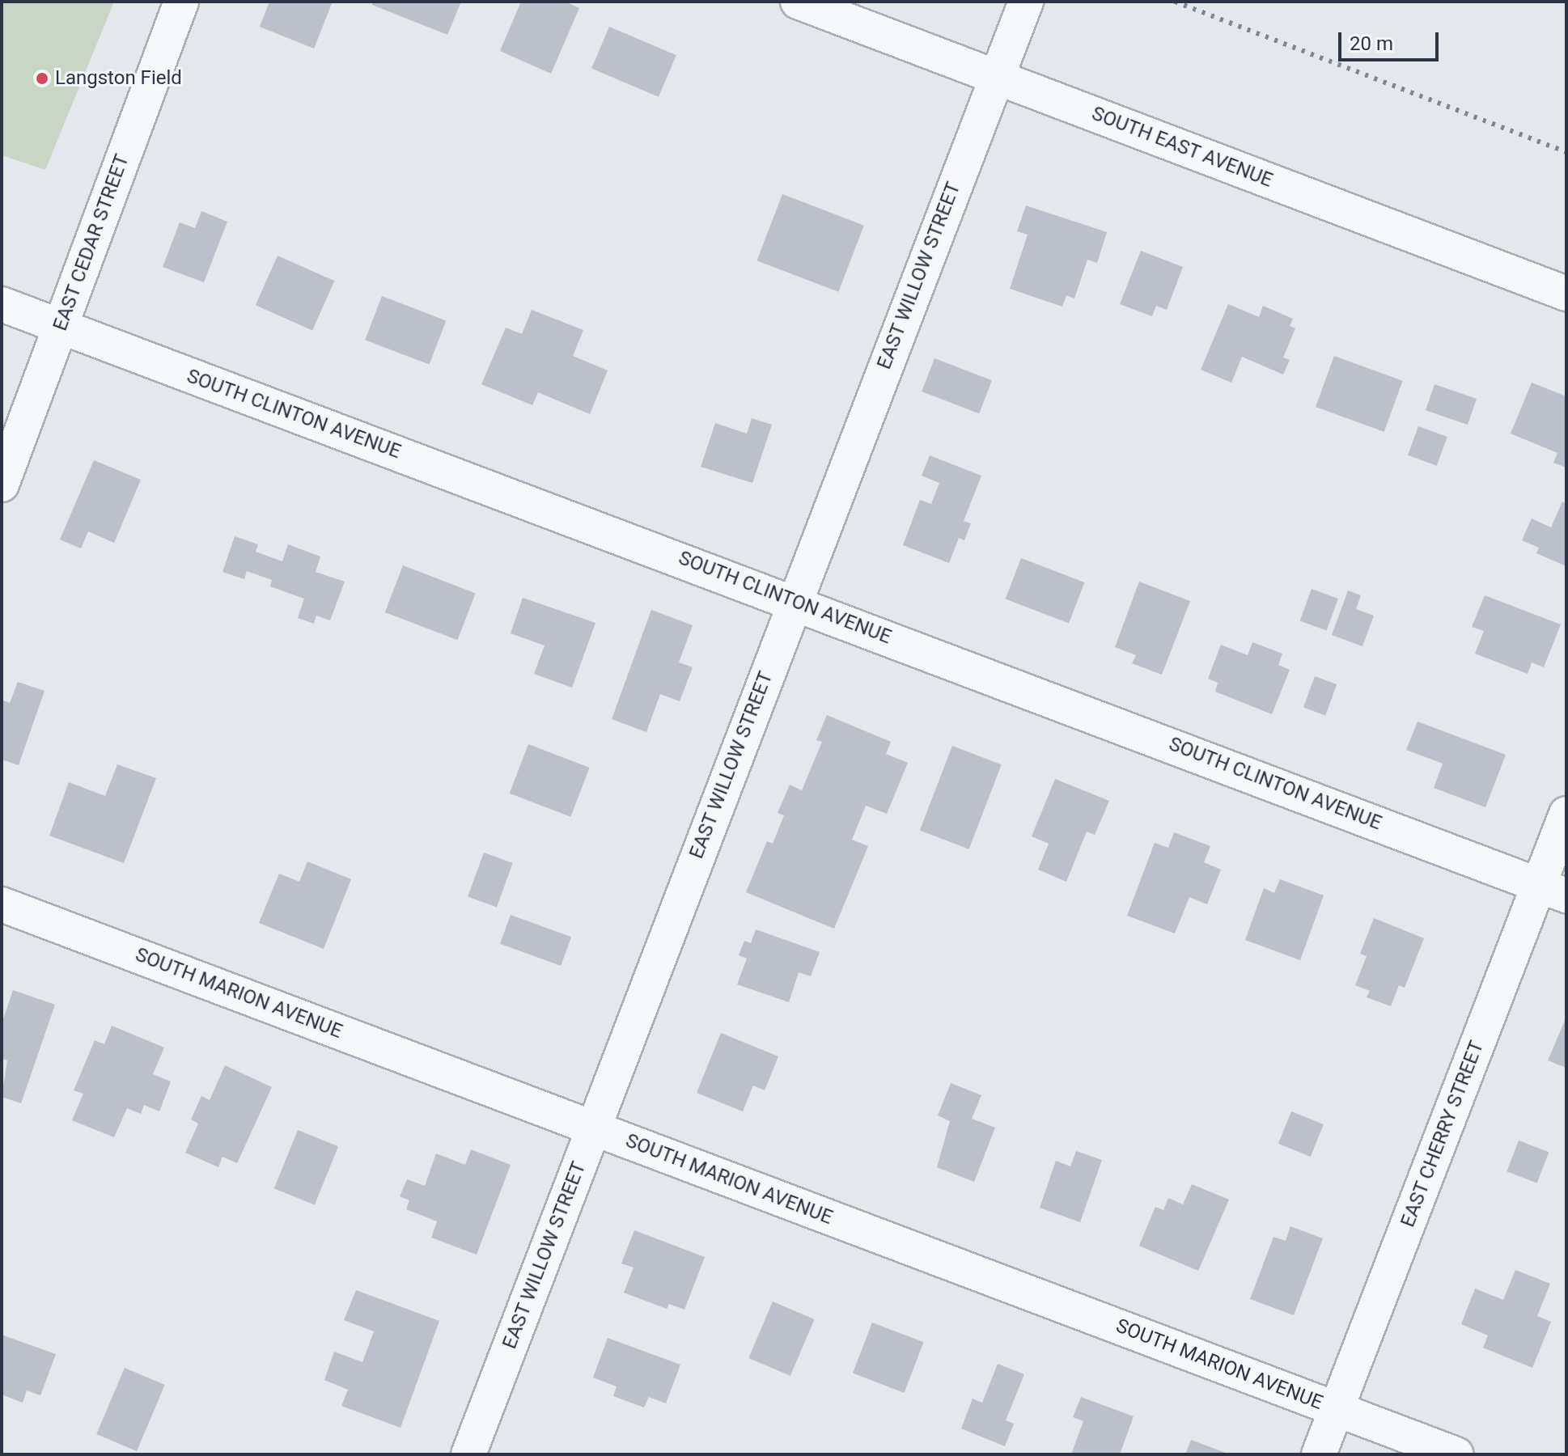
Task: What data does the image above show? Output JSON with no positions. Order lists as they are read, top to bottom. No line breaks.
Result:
{"streets":{"street":["SOUTH EAST AVENUE","EAST CEDAR STREET","EAST WILLOW STREET","SOUTH CLINTON AVENUE","SOUTH MARION AVENUE","EAST CHERRY STREET"]},"crossings":[["SOUTH EAST AVENUE","EAST WILLOW STREET"],["EAST CEDAR STREET","SOUTH CLINTON AVENUE"],["EAST WILLOW STREET","SOUTH CLINTON AVENUE"],["EAST WILLOW STREET","SOUTH MARION AVENUE"],["SOUTH CLINTON AVENUE","EAST CHERRY STREET"],["SOUTH MARION AVENUE","EAST CHERRY STREET"]],"places":["Langston Field"],"scale_bar":"20 m"}
